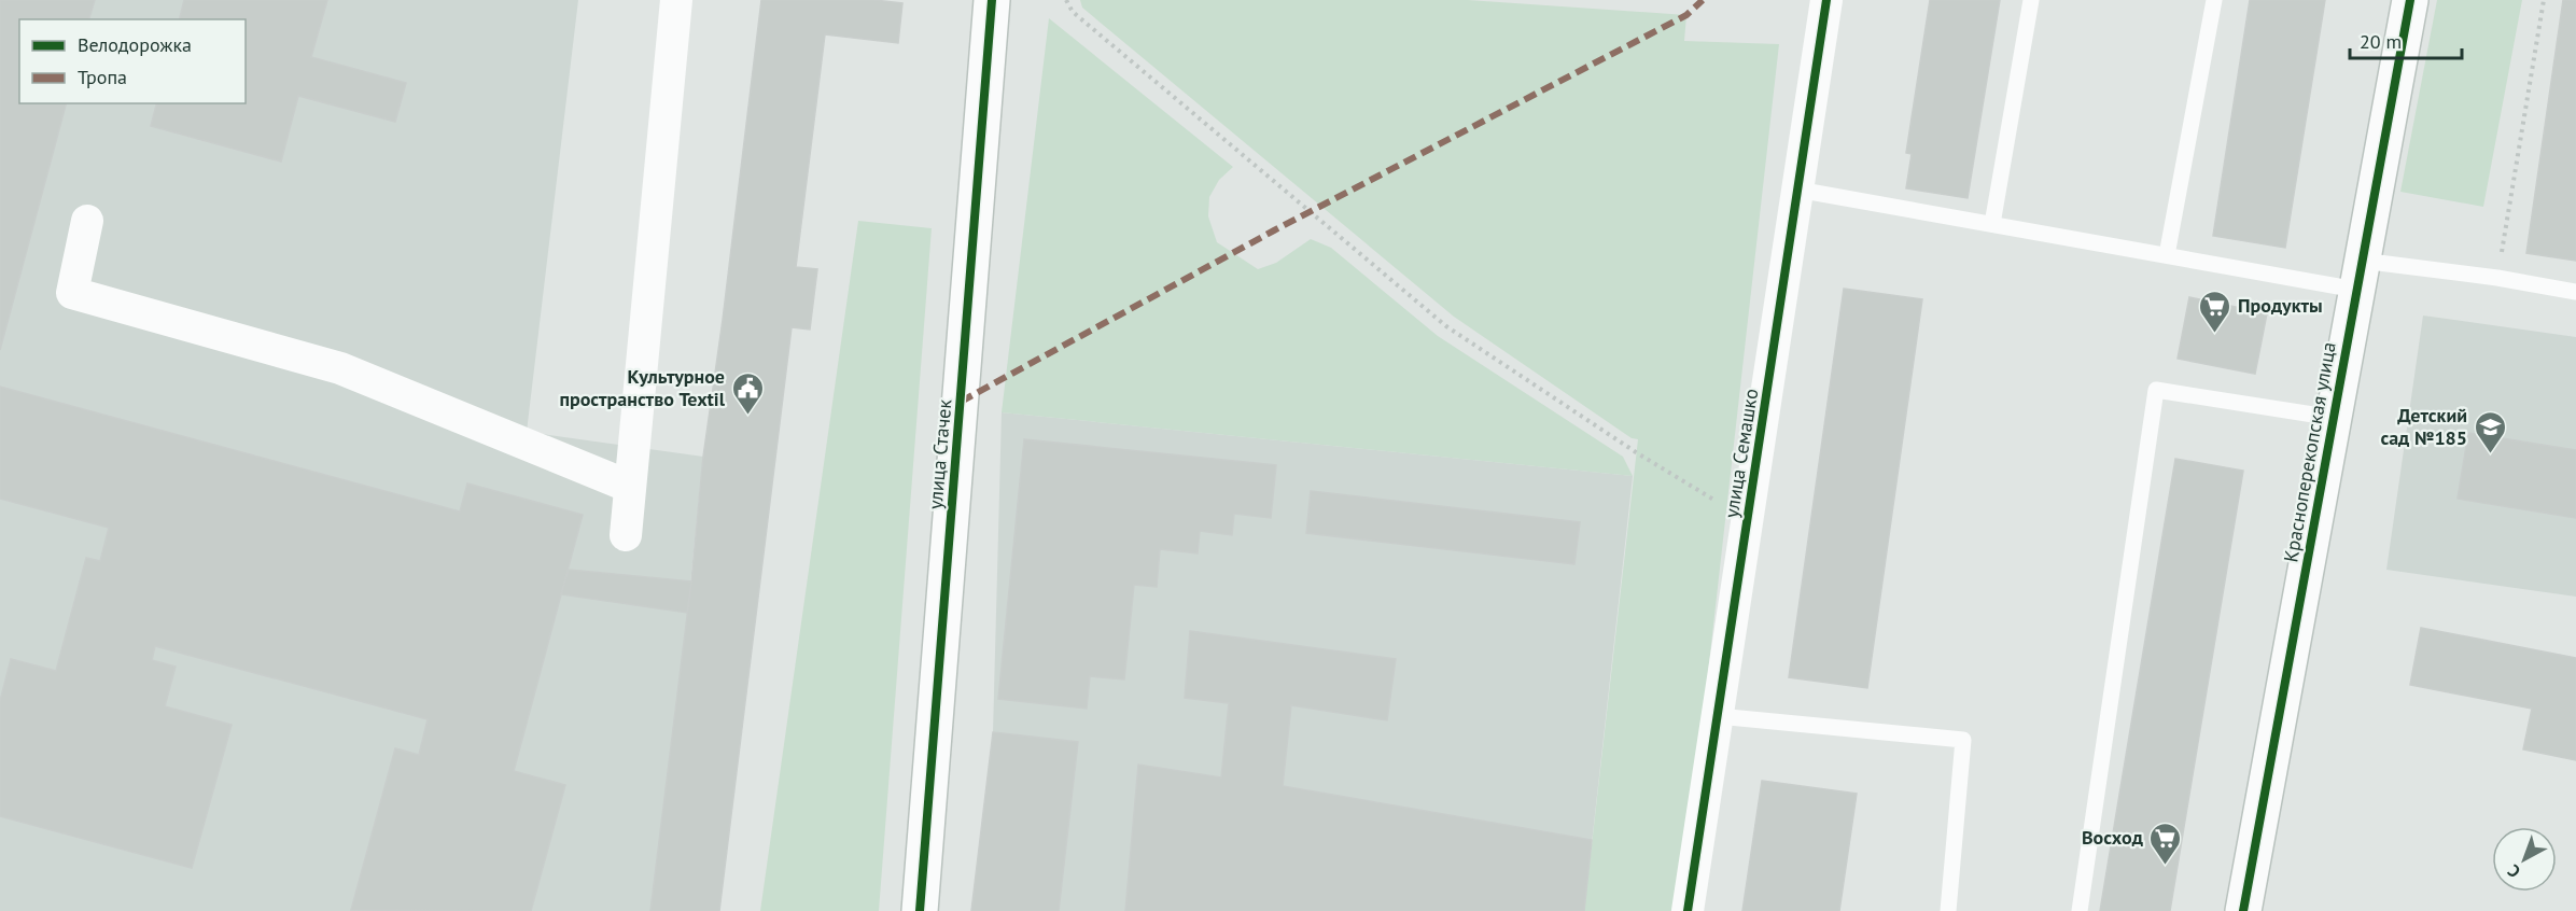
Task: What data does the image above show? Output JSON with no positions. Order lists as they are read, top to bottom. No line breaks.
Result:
{"streets":{"street":["Красноперекопская улица","улица Семашко","улица Стачек"]},"places":{"supermarket":["Продукты","Восход"],"public building":["Культурное пространство Textil"],"school or university":["Детский сад №185"]},"legend":["Велодорожка","Тропа"],"scale_bar":"20 m","north":"bottom left"}
